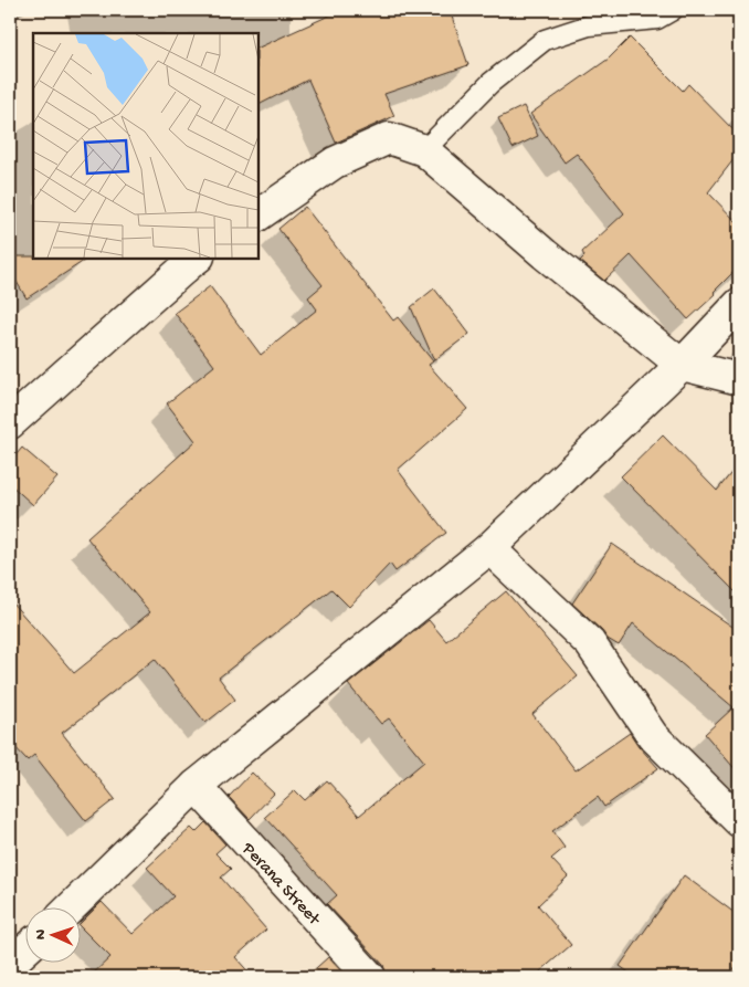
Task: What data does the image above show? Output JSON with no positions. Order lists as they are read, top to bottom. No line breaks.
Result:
{"streets":{"street":["Perana Street"]},"north":"left"}
